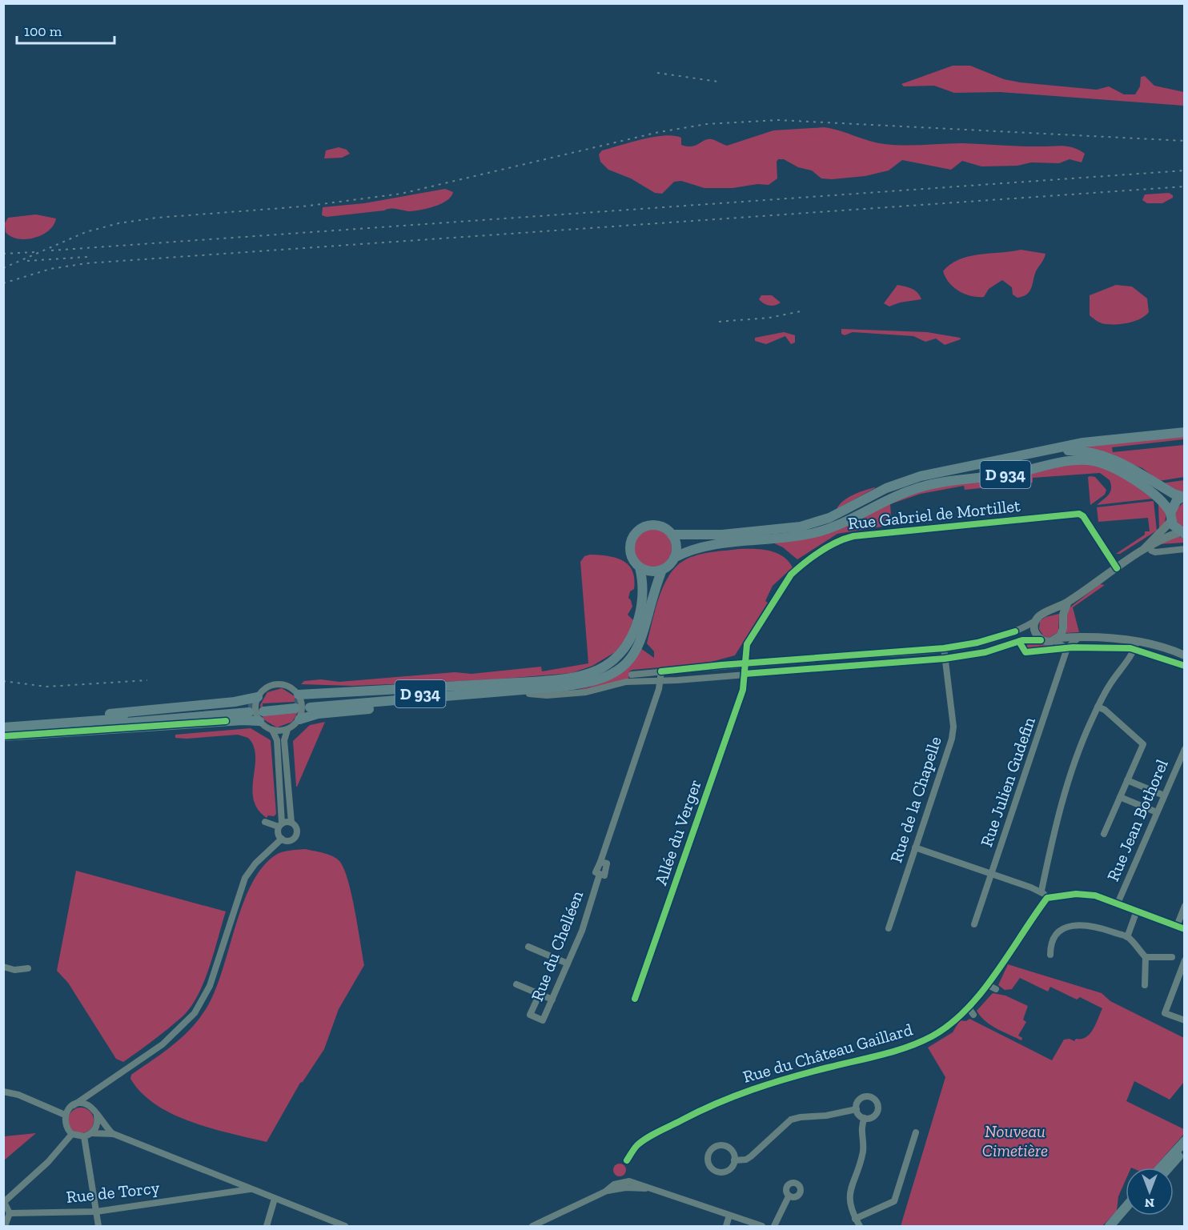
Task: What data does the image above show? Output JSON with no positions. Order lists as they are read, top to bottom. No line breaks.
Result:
{"streets":{"main road":["D 934"],"street":["Rue Gabriel de Mortillet","Rue Julien Gudefin","Rue de la Chapelle","Rue Jean Bothorel","Allée du Verger","Rue du Chelléen","Rue du Château Gaillard","Rue de Torcy"]},"crossings":[["Rue Gabriel de Mortillet","Allée du Verger"]],"parks":["Nouveau Cimetière"],"scale_bar":"100 m","north":"bottom"}
